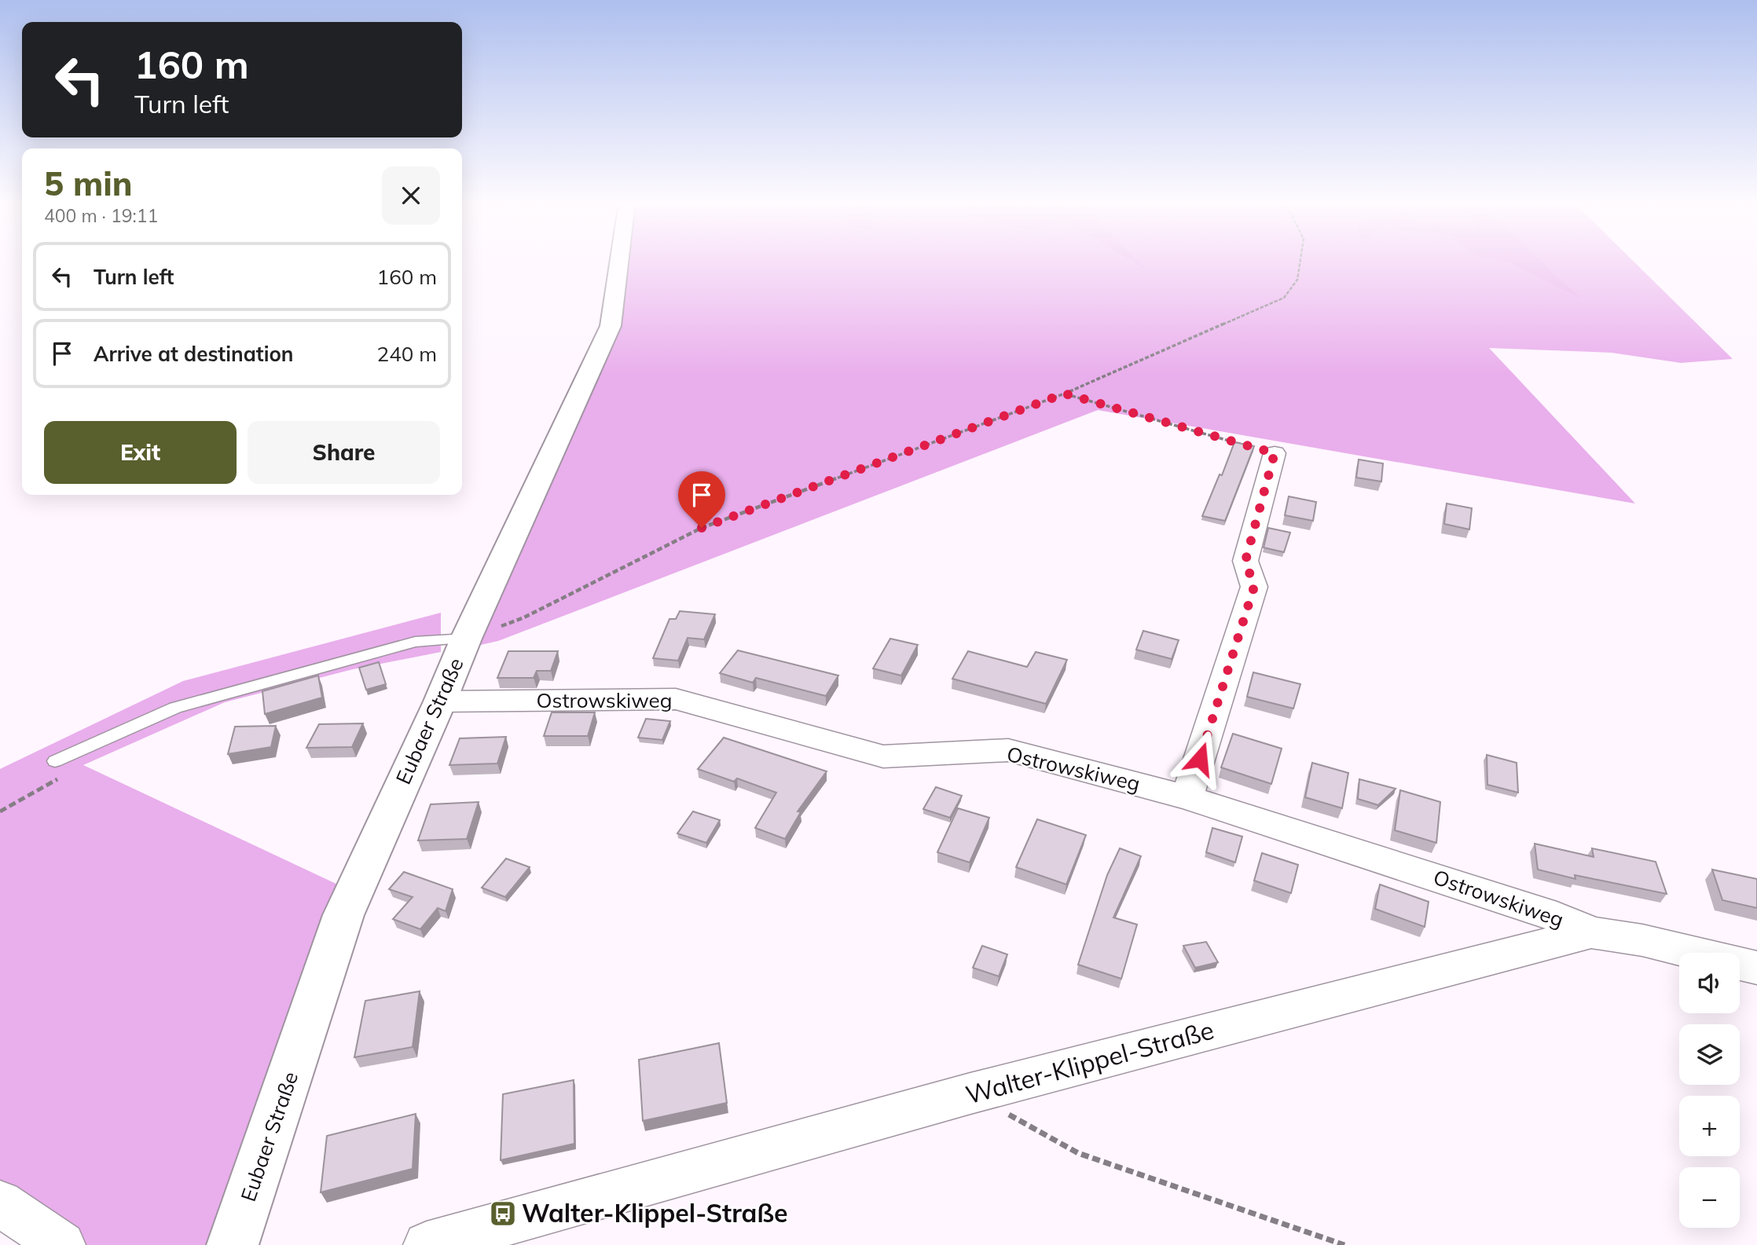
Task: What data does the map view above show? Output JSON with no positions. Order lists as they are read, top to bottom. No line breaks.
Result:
{"streets":{"street":["Ostrowskiweg","Eubaer Straße","Walter-Klippel-Straße"]},"crossings":[["Ostrowskiweg","Eubaer Straße"],["Ostrowskiweg","Walter-Klippel-Straße"]],"places":{"bus stop":["Walter-Klippel-Straße"]},"page":{"turn":["160 m","Turn left"],"heading":["5 min","400 m · 19:11"],"list":[{"name":"Turn left","value":"160 m"},{"name":"Arrive at destination","value":"240 m"}],"buttons":["Exit","Share"],"map_buttons":["+","−"]}}
